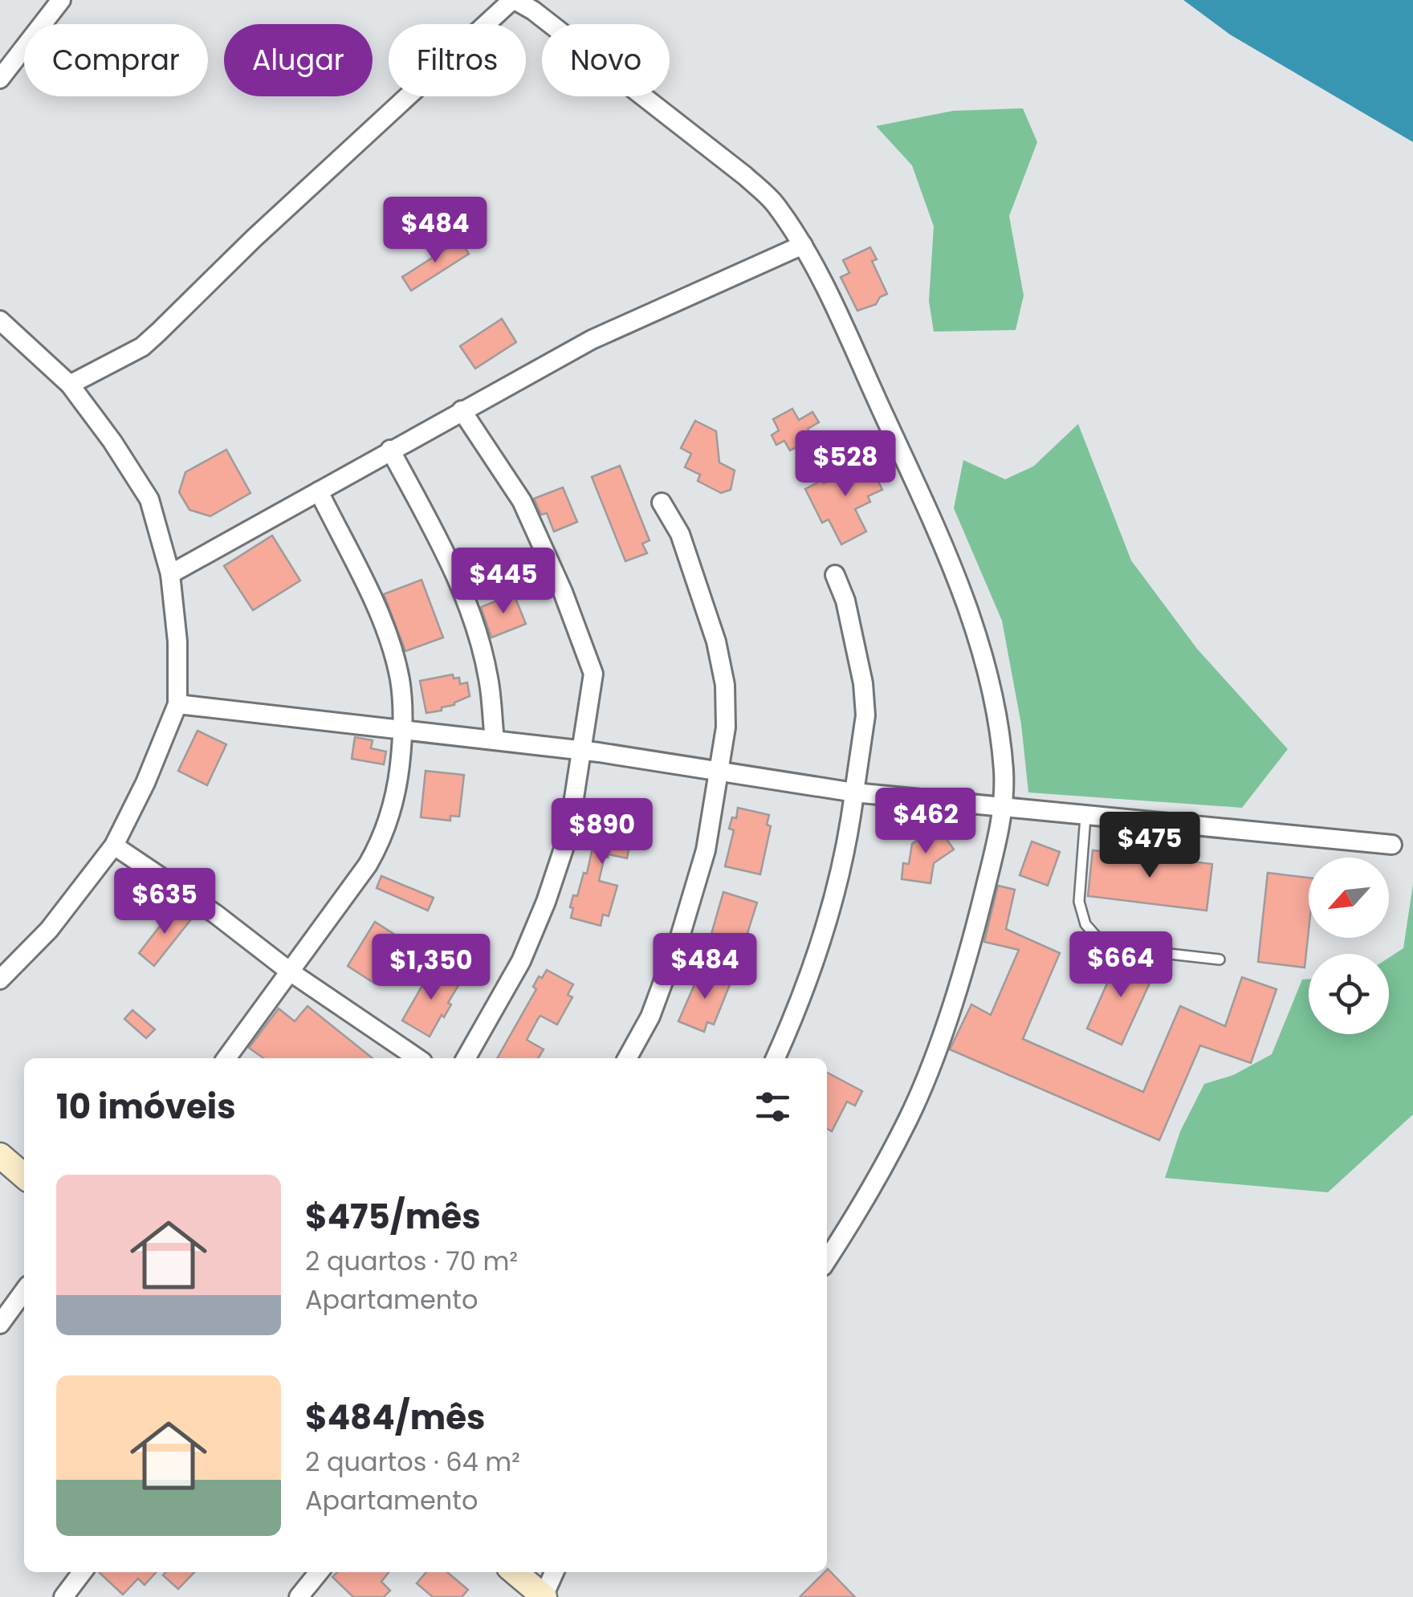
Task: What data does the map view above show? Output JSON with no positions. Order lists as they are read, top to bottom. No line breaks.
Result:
{"north":"bottom left","page":{"chip":["Comprar","Alugar","Filtros","Novo"],"price":["$484","$528","$445","$462","$890","$475","$635","$664","$484","$1,350"],"heading":"10 imóveis","list":[{"name":"$475/mês","note":"2 quartos · 70 m² · Apartamento"},{"name":"$484/mês","note":"2 quartos · 64 m² · Apartamento"}]}}
